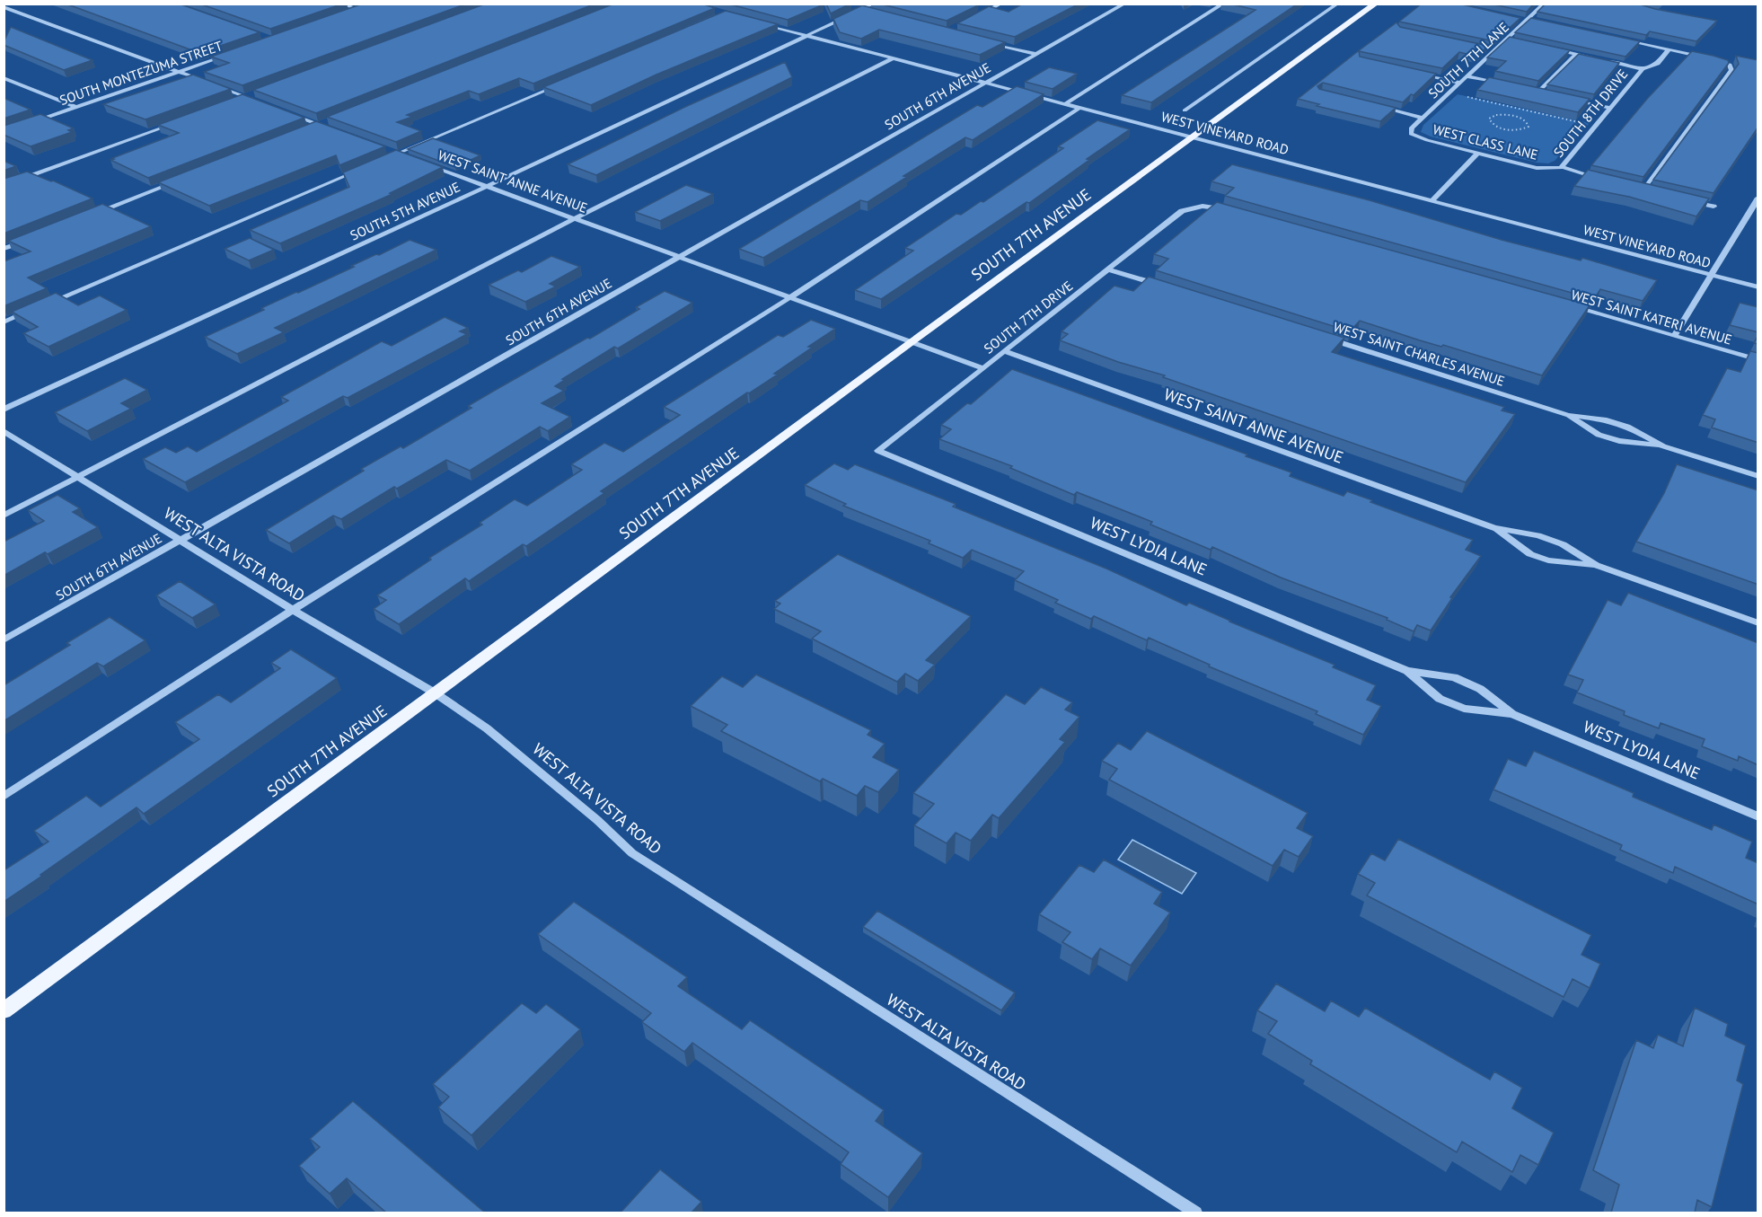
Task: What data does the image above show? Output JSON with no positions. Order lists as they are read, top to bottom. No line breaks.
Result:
{"streets":{"main road":["SOUTH 7TH AVENUE"],"street":["SOUTH 7TH LANE","SOUTH MONTEZUMA STREET","SOUTH 6TH AVENUE","SOUTH 8TH DRIVE","WEST VINEYARD ROAD","WEST CLASS LANE","WEST SAINT ANNE AVENUE","SOUTH 5TH AVENUE","SOUTH 7TH DRIVE","WEST SAINT KATERI AVENUE","WEST SAINT CHARLES AVENUE","WEST LYDIA LANE","WEST ALTA VISTA ROAD"]},"crossings":[["SOUTH 7TH LANE","WEST CLASS LANE"],["SOUTH 6TH AVENUE","WEST VINEYARD ROAD"],["SOUTH 6TH AVENUE","WEST SAINT ANNE AVENUE"],["SOUTH 6TH AVENUE","WEST ALTA VISTA ROAD"],["SOUTH 8TH DRIVE","WEST CLASS LANE"],["WEST VINEYARD ROAD","SOUTH 5TH AVENUE"],["WEST VINEYARD ROAD","SOUTH 7TH AVENUE"],["WEST SAINT ANNE AVENUE","SOUTH 5TH AVENUE"],["WEST SAINT ANNE AVENUE","SOUTH 7TH AVENUE"],["WEST SAINT ANNE AVENUE","SOUTH 7TH DRIVE"],["SOUTH 7TH AVENUE","WEST ALTA VISTA ROAD"],["SOUTH 7TH DRIVE","WEST LYDIA LANE"]]}
